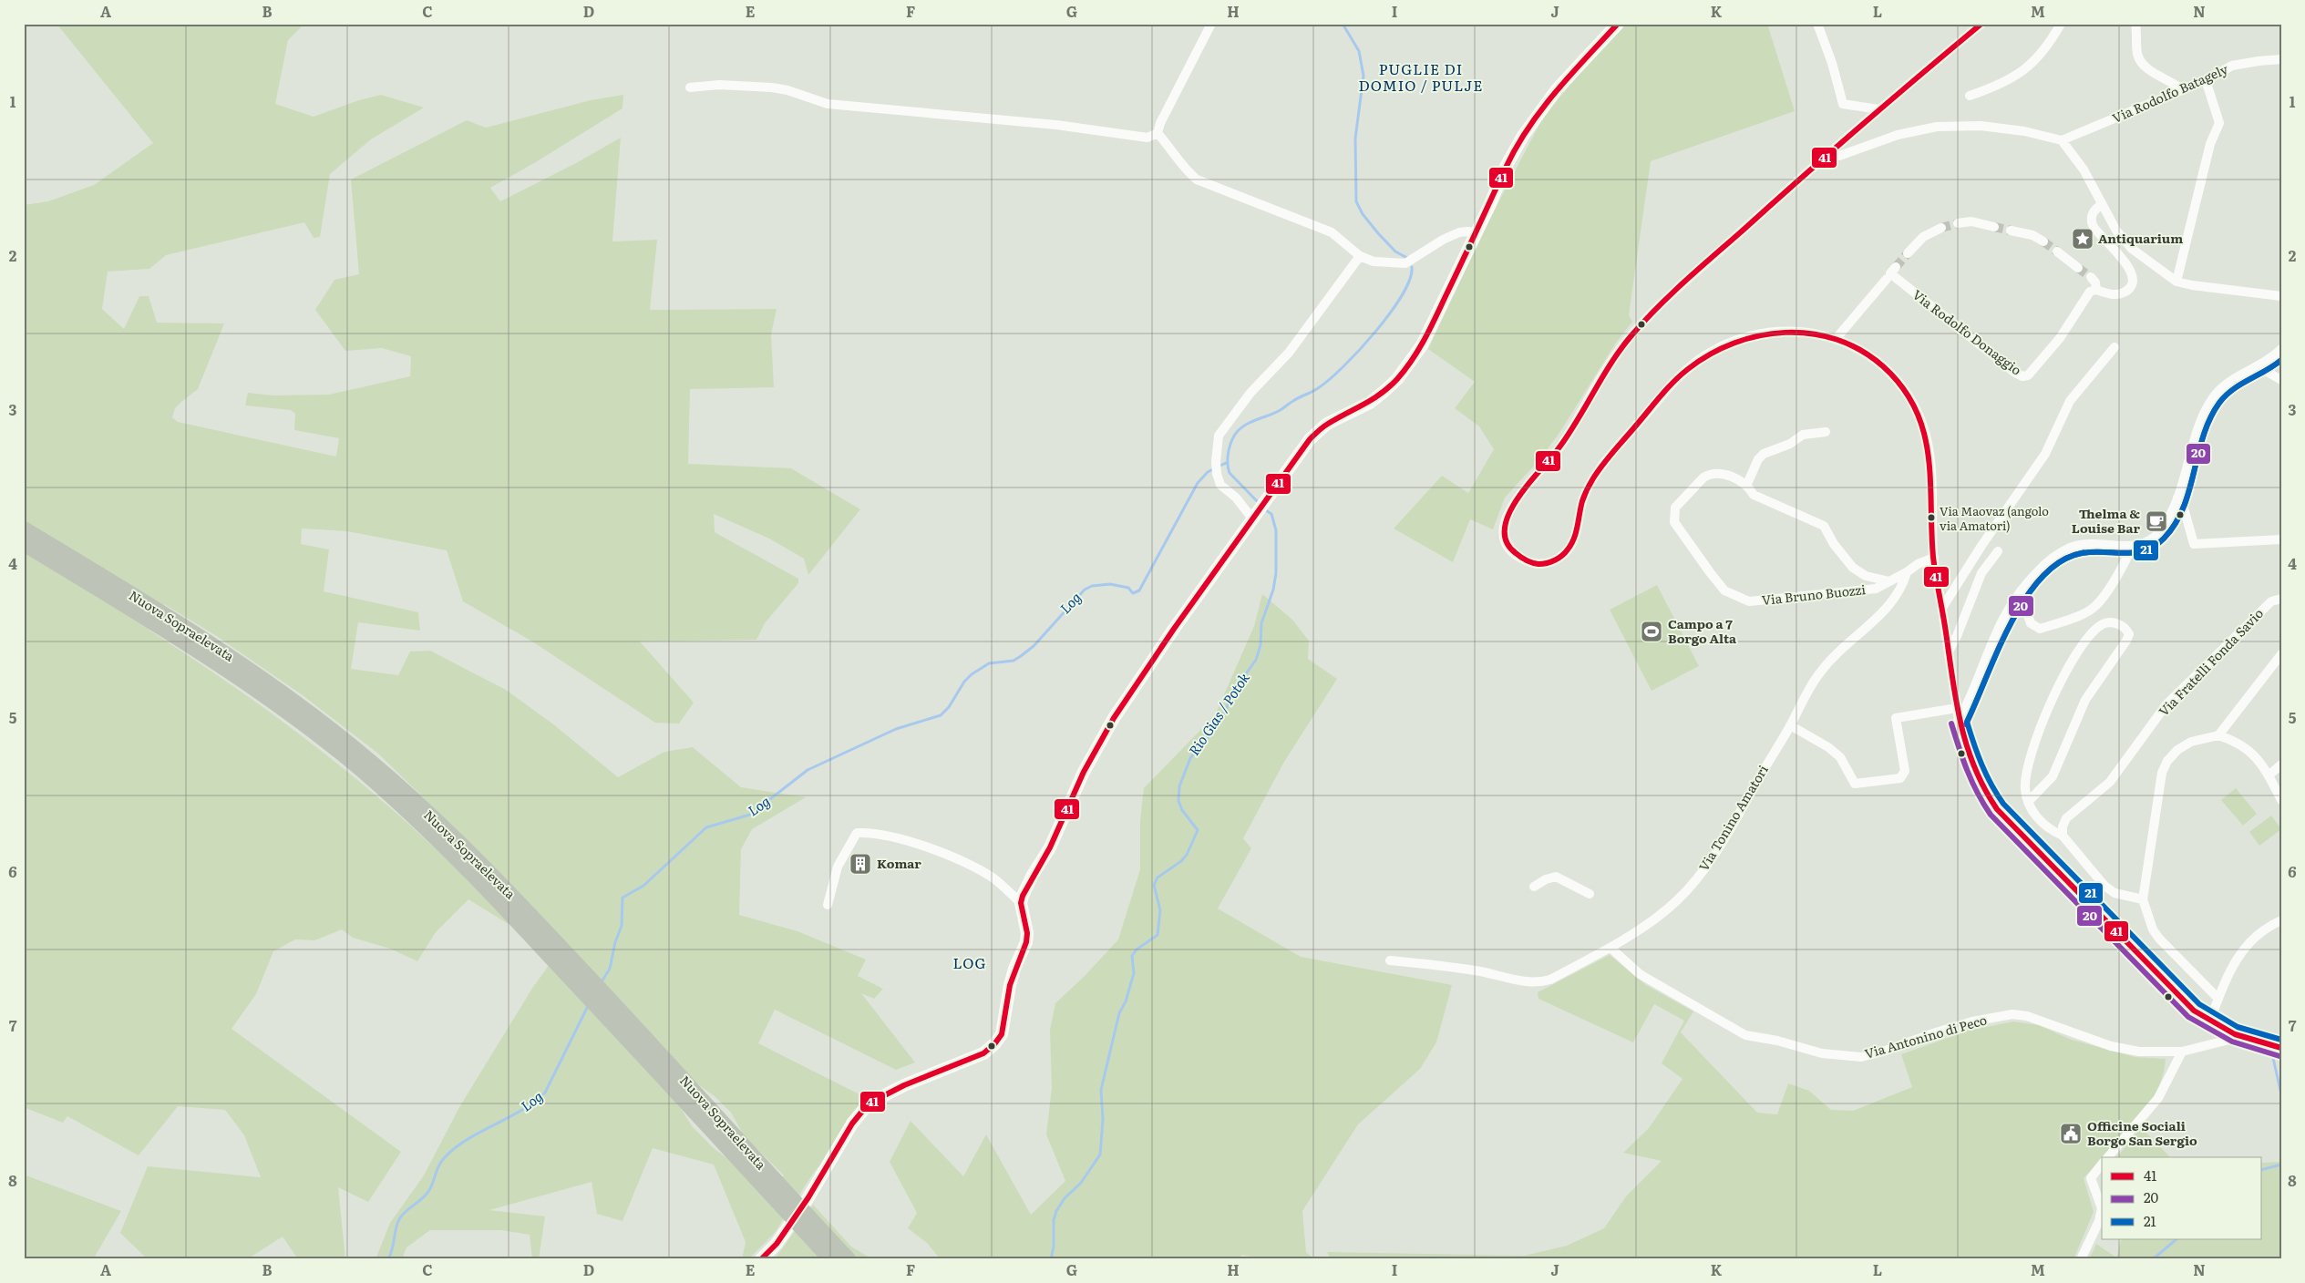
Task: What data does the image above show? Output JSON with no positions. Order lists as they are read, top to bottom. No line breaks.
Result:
{"streets":{"highway":["Nuova Sopraelevata"],"street":["Via Rodolfo Batagely","Via Rodolfo Donaggio","Via Bruno Buozzi","Via Fratelli Fonda Savio","Via Tonino Amatori","Via Antonino di Peco"]},"crossings":[["Via Bruno Buozzi","Via Tonino Amatori"],["Via Tonino Amatori","Via Antonino di Peco"]],"districts":["PUGLIE DI DOMIO / PULJE","LOG"],"water":["Log","Rio Gias / Potok"],"places":{"place":["Antiquarium"],"other":["Via Maovaz (angolo via Amatori)"],"cafe":["Thelma & Louise Bar"],"sports":["Campo a 7 Borgo Alta"],"building":["Komar"],"public building":["Officine Sociali Borgo San Sergio"]},"lines":["transit line 41","transit line 20","transit line 21"],"legend":["41","20","21"],"grid":{"columns":["A","B","C","D","E","F","G","H","I","J","K","L","M","N"],"rows":["1","2","3","4","5","6","7","8"]}}
